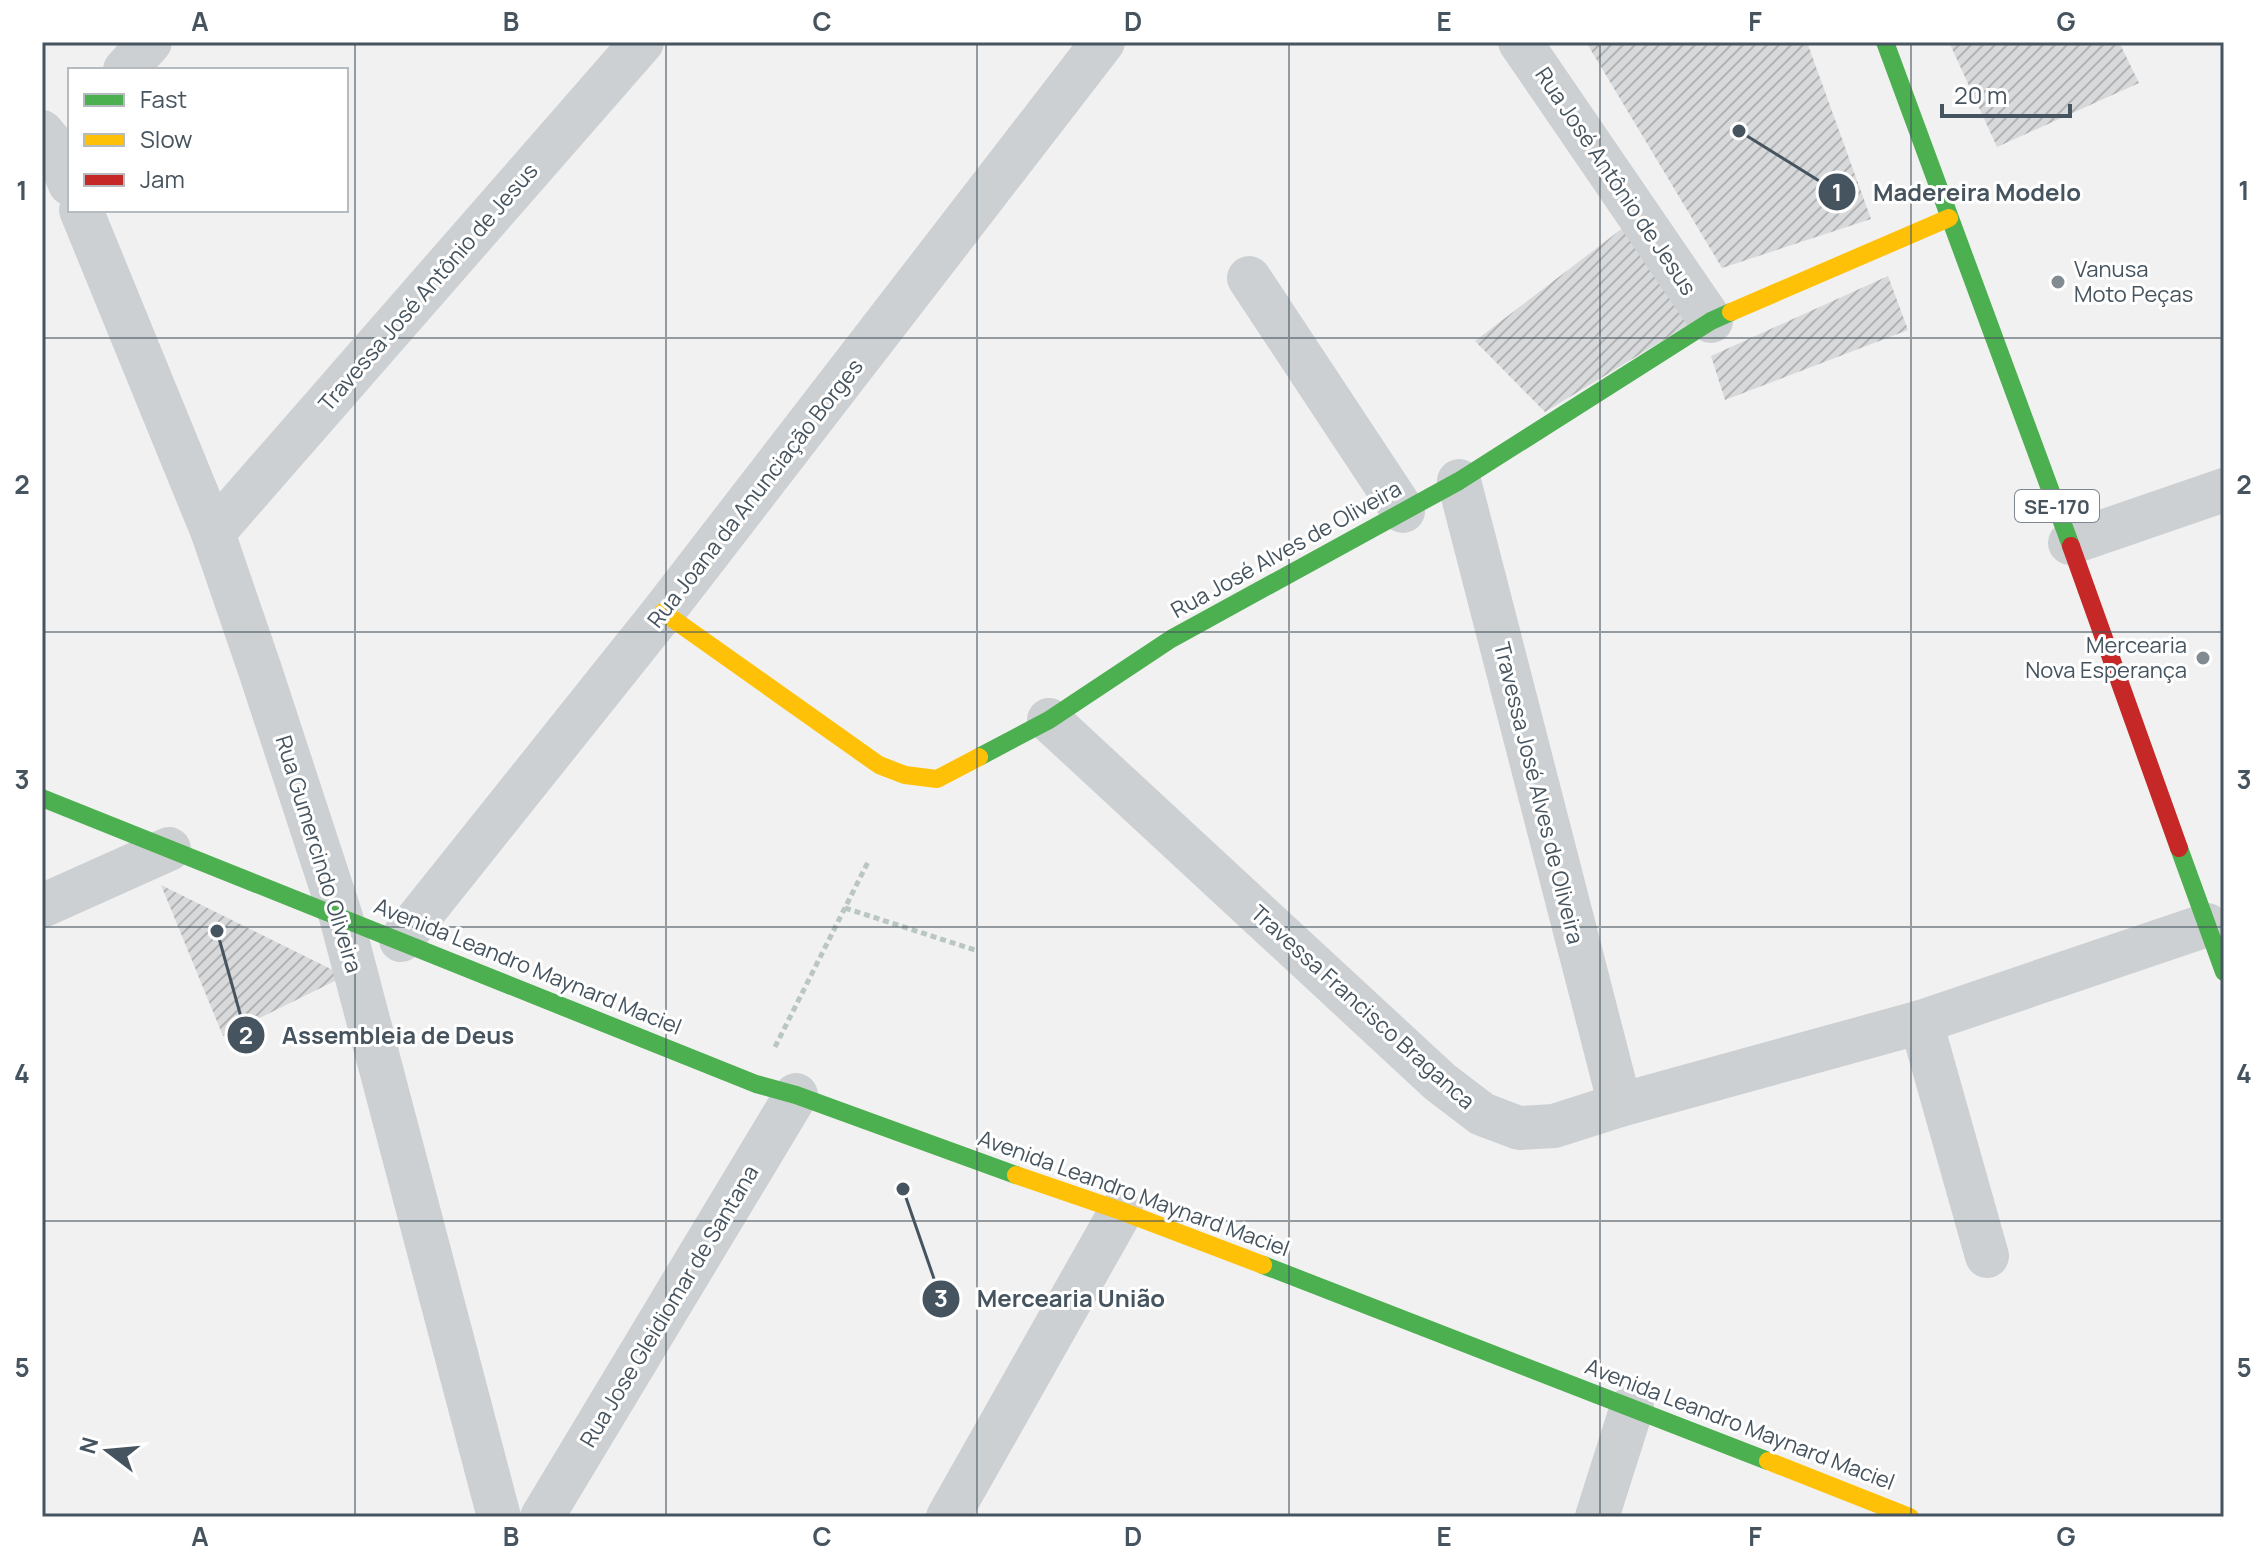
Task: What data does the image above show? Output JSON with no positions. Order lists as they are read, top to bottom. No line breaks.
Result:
{"streets":{"street":["Rua José Antônio de Jesus","Travessa José Antônio de Jesus","Rua Joana da Anunciação Borges","SE-170","Rua José Alves de Oliveira","Travessa José Alves de Oliveira","Rua Gumercindo Oliveira","Avenida Leandro Maynard Maciel","Travessa Francisco Braganca","Rua Jose Gleidiomar de Santana"]},"crossings":[["Rua José Antônio de Jesus","Rua José Alves de Oliveira"],["Travessa José Antônio de Jesus","Rua Gumercindo Oliveira"],["Rua Joana da Anunciação Borges","Rua José Alves de Oliveira"],["Rua Joana da Anunciação Borges","Avenida Leandro Maynard Maciel"],["SE-170","Rua José Alves de Oliveira"],["SE-170","Travessa Francisco Braganca"],["Rua José Alves de Oliveira","Travessa José Alves de Oliveira"],["Rua José Alves de Oliveira","Travessa Francisco Braganca"],["Travessa José Alves de Oliveira","Travessa Francisco Braganca"],["Rua Gumercindo Oliveira","Avenida Leandro Maynard Maciel"],["Avenida Leandro Maynard Maciel","Rua Jose Gleidiomar de Santana"]],"places":["Madereira Modelo","Vanusa Moto Peças","Mercearia Nova Esperança","Assembleia de Deus","Mercearia União"],"legend":["Fast","Slow","Jam"],"scale_bar":"20 m","north":"left","grid":{"columns":["A","B","C","D","E","F","G"],"rows":["1","2","3","4","5"]}}
